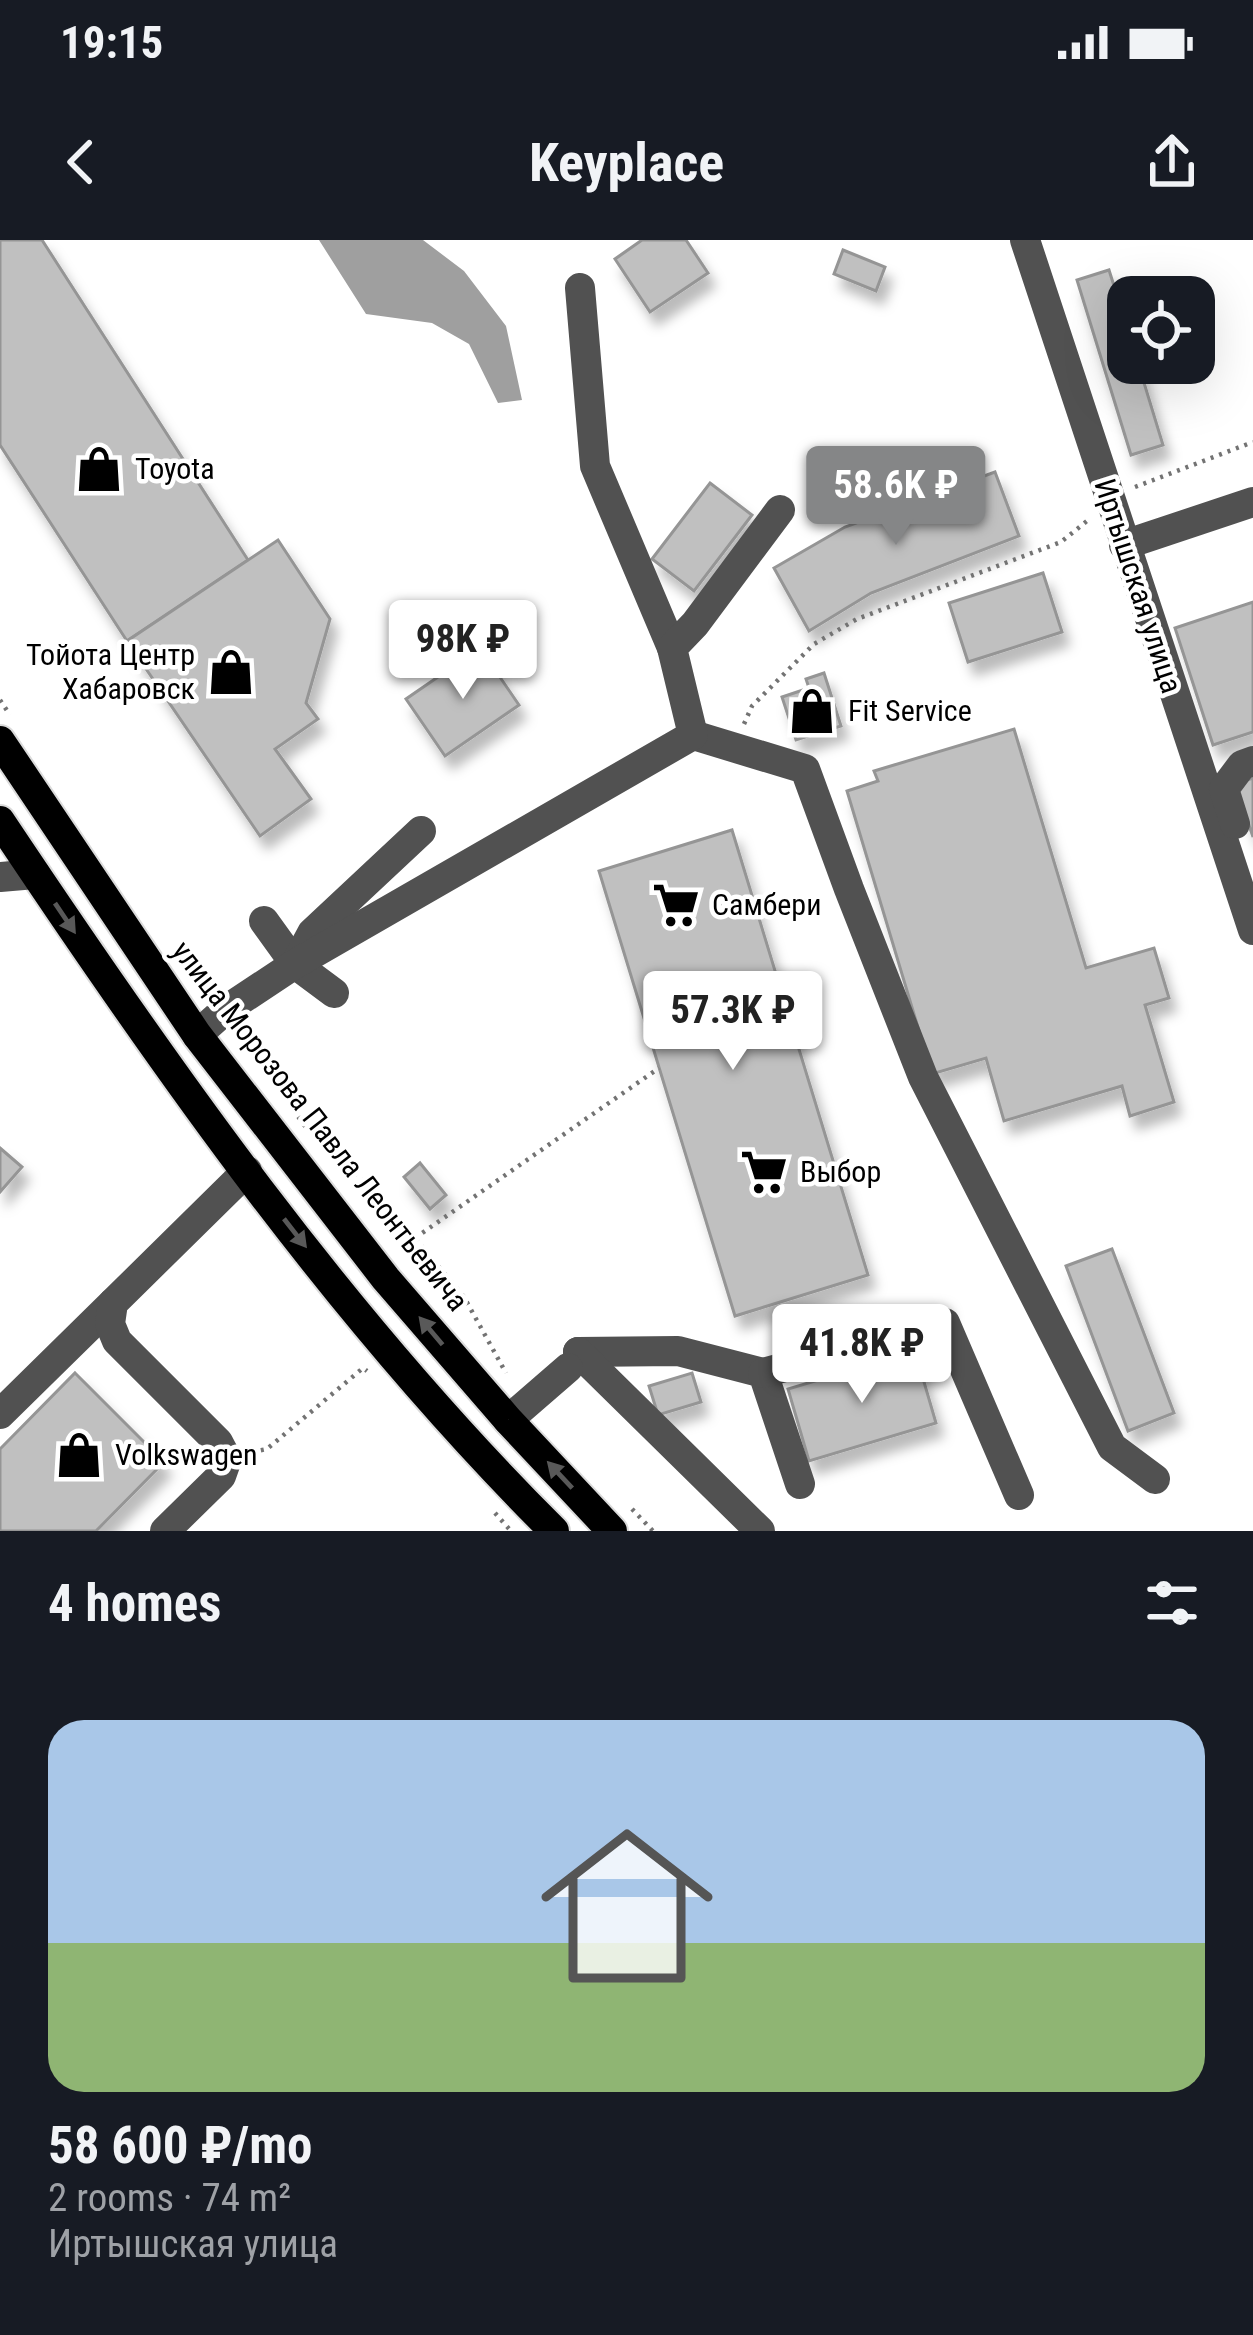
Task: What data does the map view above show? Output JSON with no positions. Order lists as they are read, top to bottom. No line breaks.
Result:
{"streets":{"main road":["улица Морозова Павла Леонтьевича"],"street":["Иртышская улица"]},"places":{"shop":["Toyota","Тойота Центр Хабаровск","Fit Service","Volkswagen"],"supermarket":["Самбери","Выбор"]},"page":{"status":"19:15","header":"Keyplace","price":["58.6K ₽","98K ₽","57.3K ₽","41.8K ₽"],"heading":"4 homes","list":[{"name":"58 600 ₽/mo","note":"2 rooms · 74 m² · Иртышская улица"}]}}
